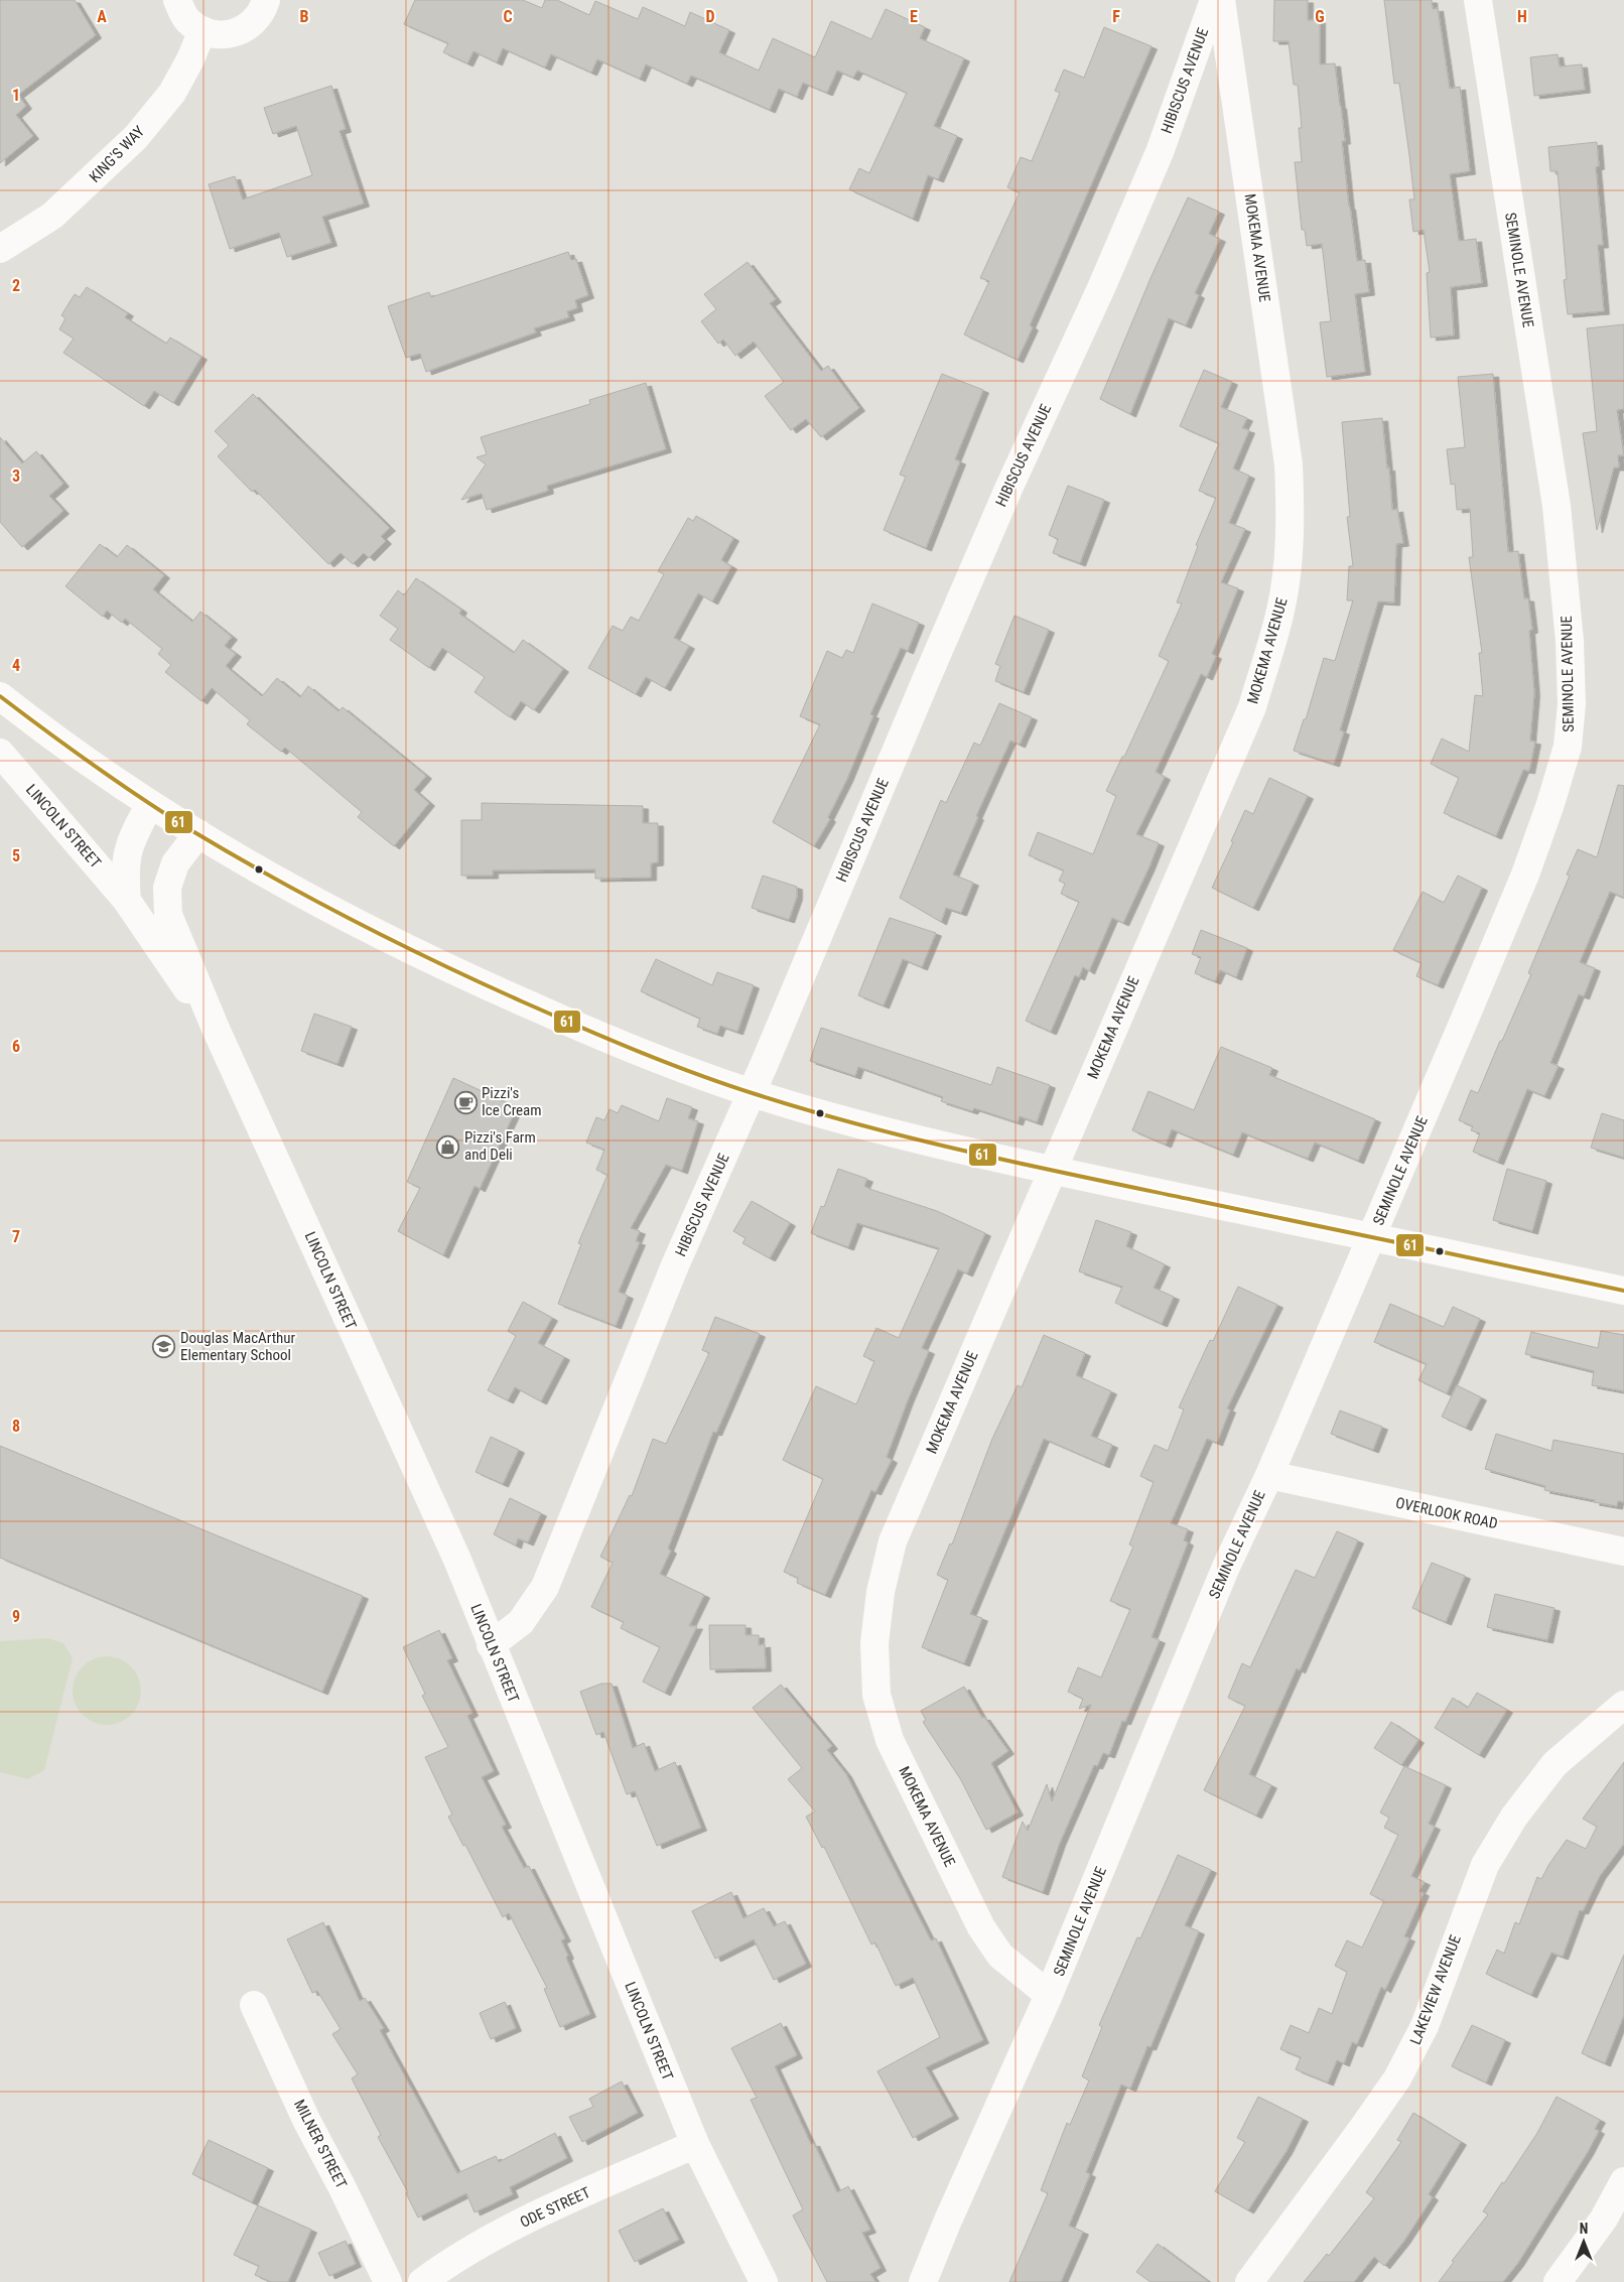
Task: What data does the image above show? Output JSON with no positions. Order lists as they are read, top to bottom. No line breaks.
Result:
{"streets":{"street":["HIBISCUS AVENUE","KING'S WAY","MOKEMA AVENUE","SEMINOLE AVENUE","LINCOLN STREET","OVERLOOK ROAD","LAKEVIEW AVENUE","MILNER STREET","ODE STREET"]},"crossings":[["HIBISCUS AVENUE","LINCOLN STREET"],["MOKEMA AVENUE","SEMINOLE AVENUE"],["SEMINOLE AVENUE","OVERLOOK ROAD"],["LINCOLN STREET","ODE STREET"]],"places":{"cafe":["Pizzi's Ice Cream"],"shop":["Pizzi's Farm and Deli"],"school or university":["Douglas MacArthur Elementary School"]},"lines":["transit line 61"],"north":"top","grid":{"columns":["A","B","C","D","E","F","G","H"],"rows":["1","2","3","4","5","6","7","8","9"]}}
